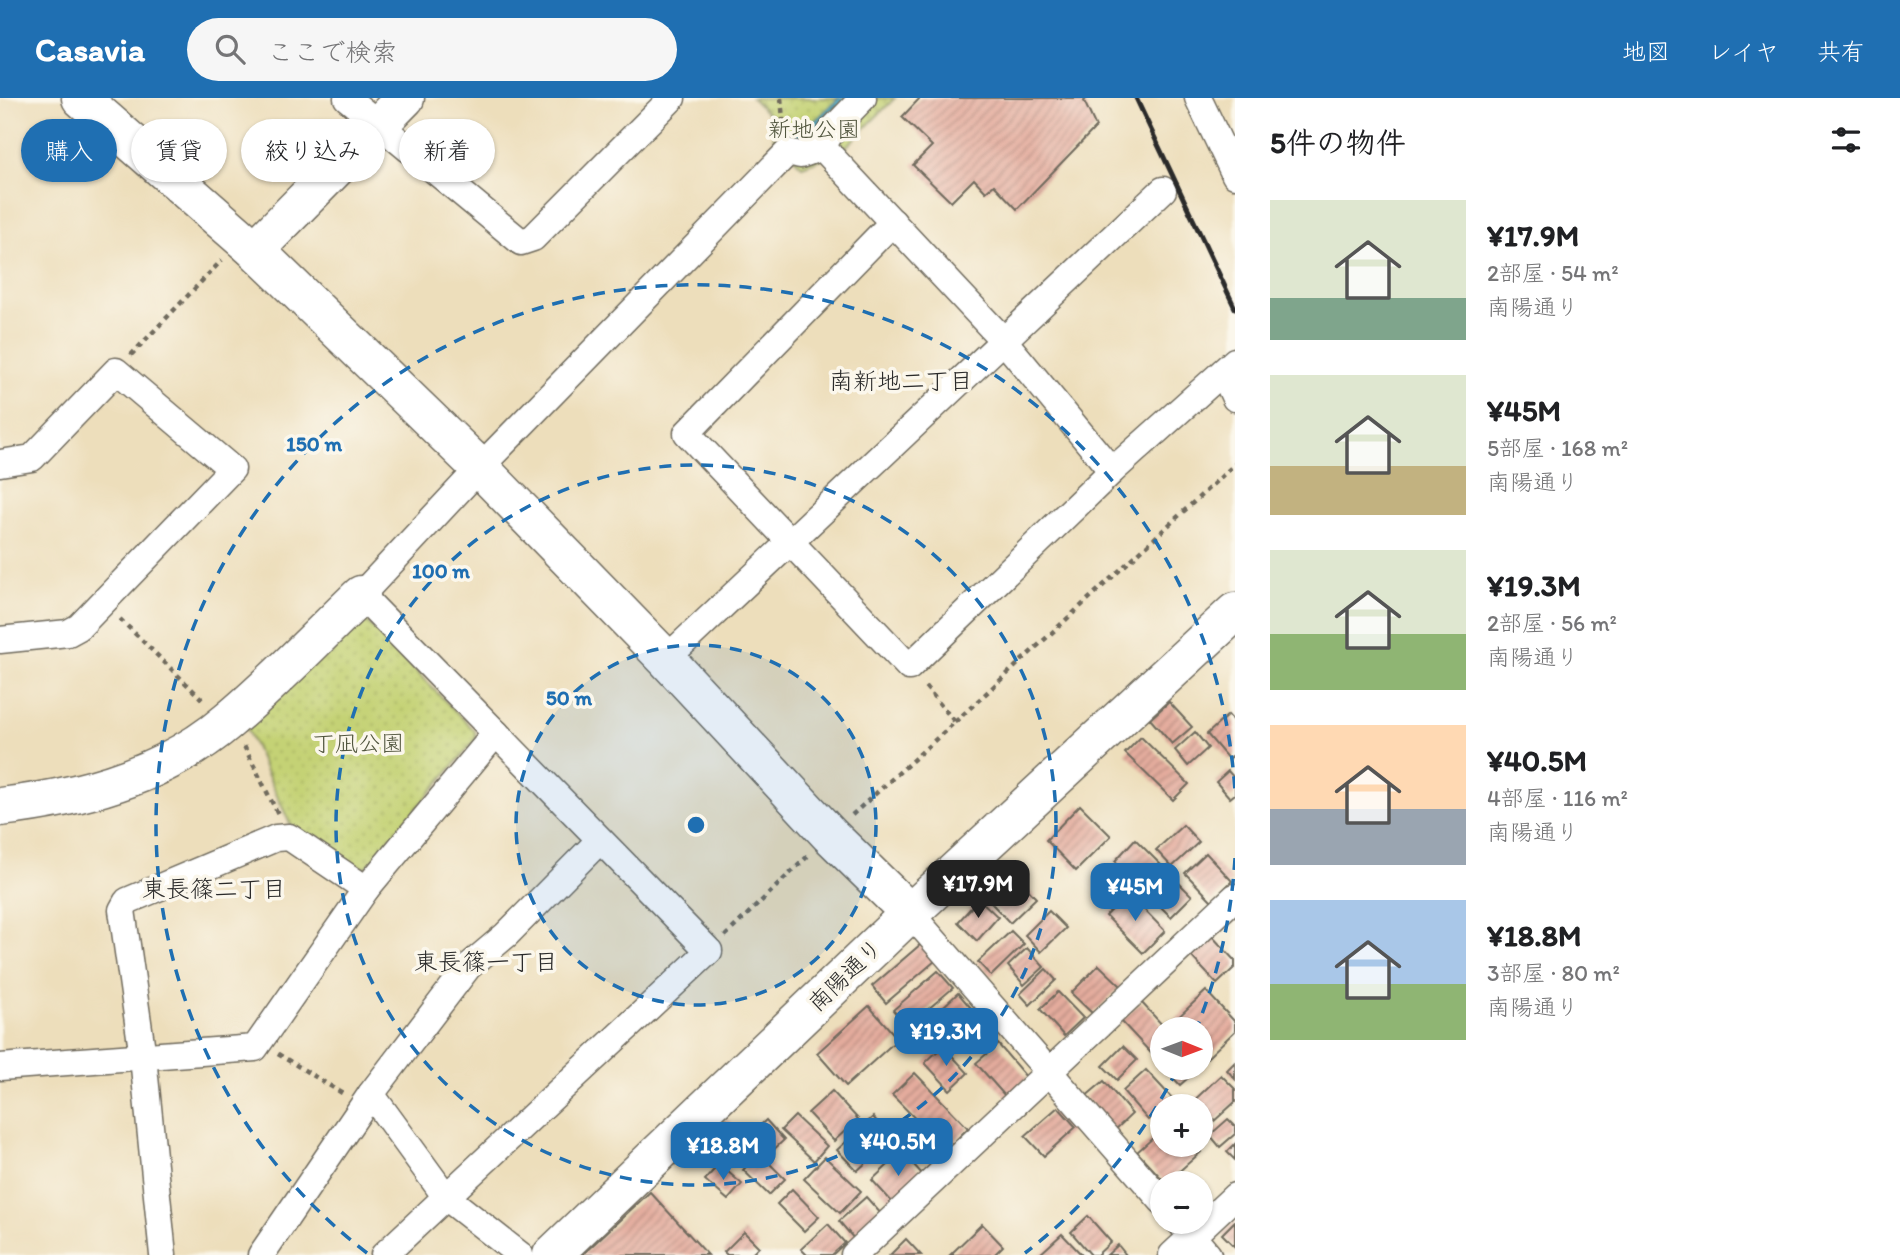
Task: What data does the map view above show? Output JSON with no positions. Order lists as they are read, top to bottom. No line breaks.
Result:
{"streets":{"street":["南陽通り"]},"districts":["南新地二丁目","東長篠二丁目","東長篠一丁目"],"parks":["新地公園","丁凪公園"],"north":"right","page":{"header":"Casavia","search":"ここで検索","nav":["地図","レイヤ","共有"],"heading":"5件の物件","chip":["購入","賃貸","絞り込み","新着"],"list":[{"name":"¥17.9M","note":"2部屋 · 54 m² · 南陽通り"},{"name":"¥45M","note":"5部屋 · 168 m² · 南陽通り"},{"name":"¥19.3M","note":"2部屋 · 56 m² · 南陽通り"},{"name":"¥40.5M","note":"4部屋 · 116 m² · 南陽通り"},{"name":"¥18.8M","note":"3部屋 · 80 m² · 南陽通り"}],"price":["¥17.9M","¥45M","¥19.3M","¥40.5M","¥18.8M"],"map_buttons":["+","−"]},"rings":["150 m","100 m","50 m"]}
